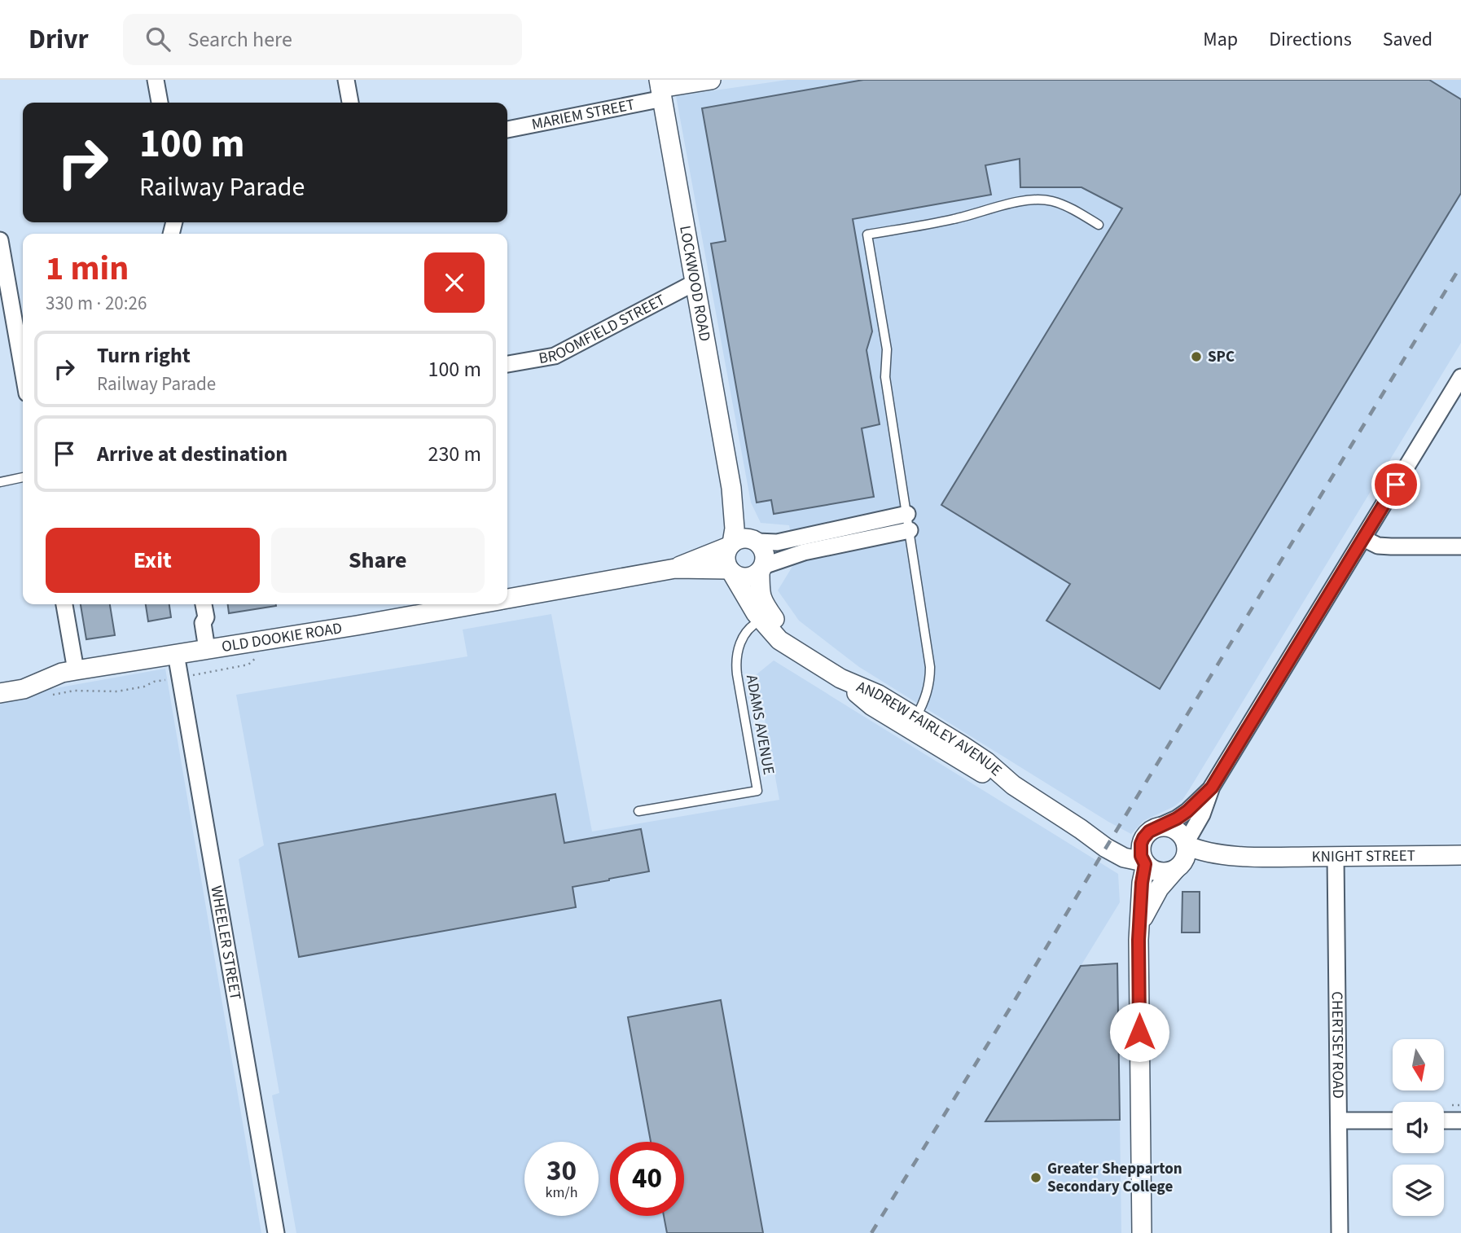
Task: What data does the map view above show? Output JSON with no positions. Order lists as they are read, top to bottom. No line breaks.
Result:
{"streets":{"street":["MARIEM STREET","LOCKWOOD ROAD","BROOMFIELD STREET","OLD DOOKIE ROAD","ANDREW FAIRLEY AVENUE","KNIGHT STREET","WHEELER STREET","CHERTSEY ROAD"],"lane":["ADAMS AVENUE"]},"crossings":[["MARIEM STREET","LOCKWOOD ROAD"],["LOCKWOOD ROAD","BROOMFIELD STREET"],["LOCKWOOD ROAD","OLD DOOKIE ROAD"],["LOCKWOOD ROAD","ANDREW FAIRLEY AVENUE"],["OLD DOOKIE ROAD","ANDREW FAIRLEY AVENUE"],["OLD DOOKIE ROAD","WHEELER STREET"],["ADAMS AVENUE","ANDREW FAIRLEY AVENUE"],["ANDREW FAIRLEY AVENUE","KNIGHT STREET"],["KNIGHT STREET","CHERTSEY ROAD"]],"places":["SPC","Greater Shepparton Secondary College"],"north":"bottom","page":{"header":"Drivr","search":"Search here","nav":["Map","Directions","Saved"],"turn":["100 m","Railway Parade"],"heading":["1 min","330 m · 20:26"],"list":[{"name":"Turn right","note":"Railway Parade","value":"100 m"},{"name":"Arrive at destination","value":"230 m"}],"buttons":["Exit","Share"],"speed":"30 km/h","limit":"40"}}
